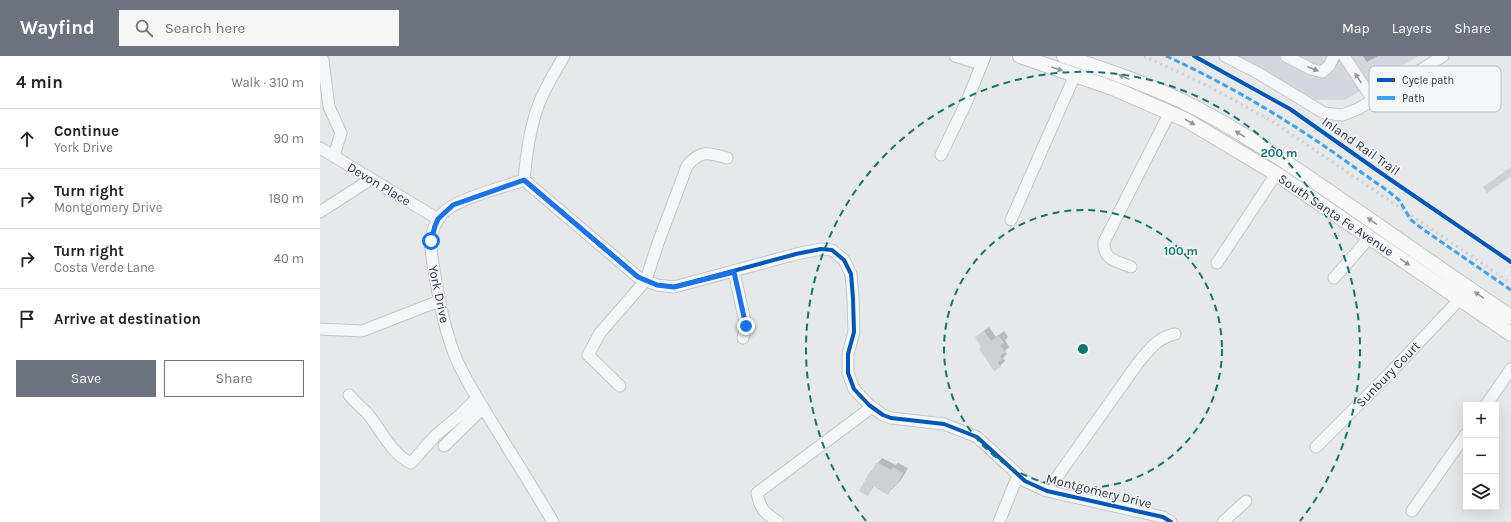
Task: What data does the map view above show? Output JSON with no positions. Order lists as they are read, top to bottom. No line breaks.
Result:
{"streets":{"main road":["South Santa Fe Avenue"],"street":["Devon Place","York Drive","Sunbury Court","Montgomery Drive"],"cycle path":["Inland Rail Trail"]},"crossings":[["Devon Place","York Drive"],["South Santa Fe Avenue","Sunbury Court"],["York Drive","Montgomery Drive"]],"legend":["Cycle path","Path"],"page":{"header":"Wayfind","search":"Search here","nav":["Map","Layers","Share"],"heading":["4 min","Walk · 310 m"],"list":[["Continue","York Drive","90 m"],["Turn right","Montgomery Drive","180 m"],["Turn right","Costa Verde Lane","40 m"],"Arrive at destination"],"buttons":["Save","Share"],"map_buttons":["+","−"]},"rings":["200 m","100 m"]}
